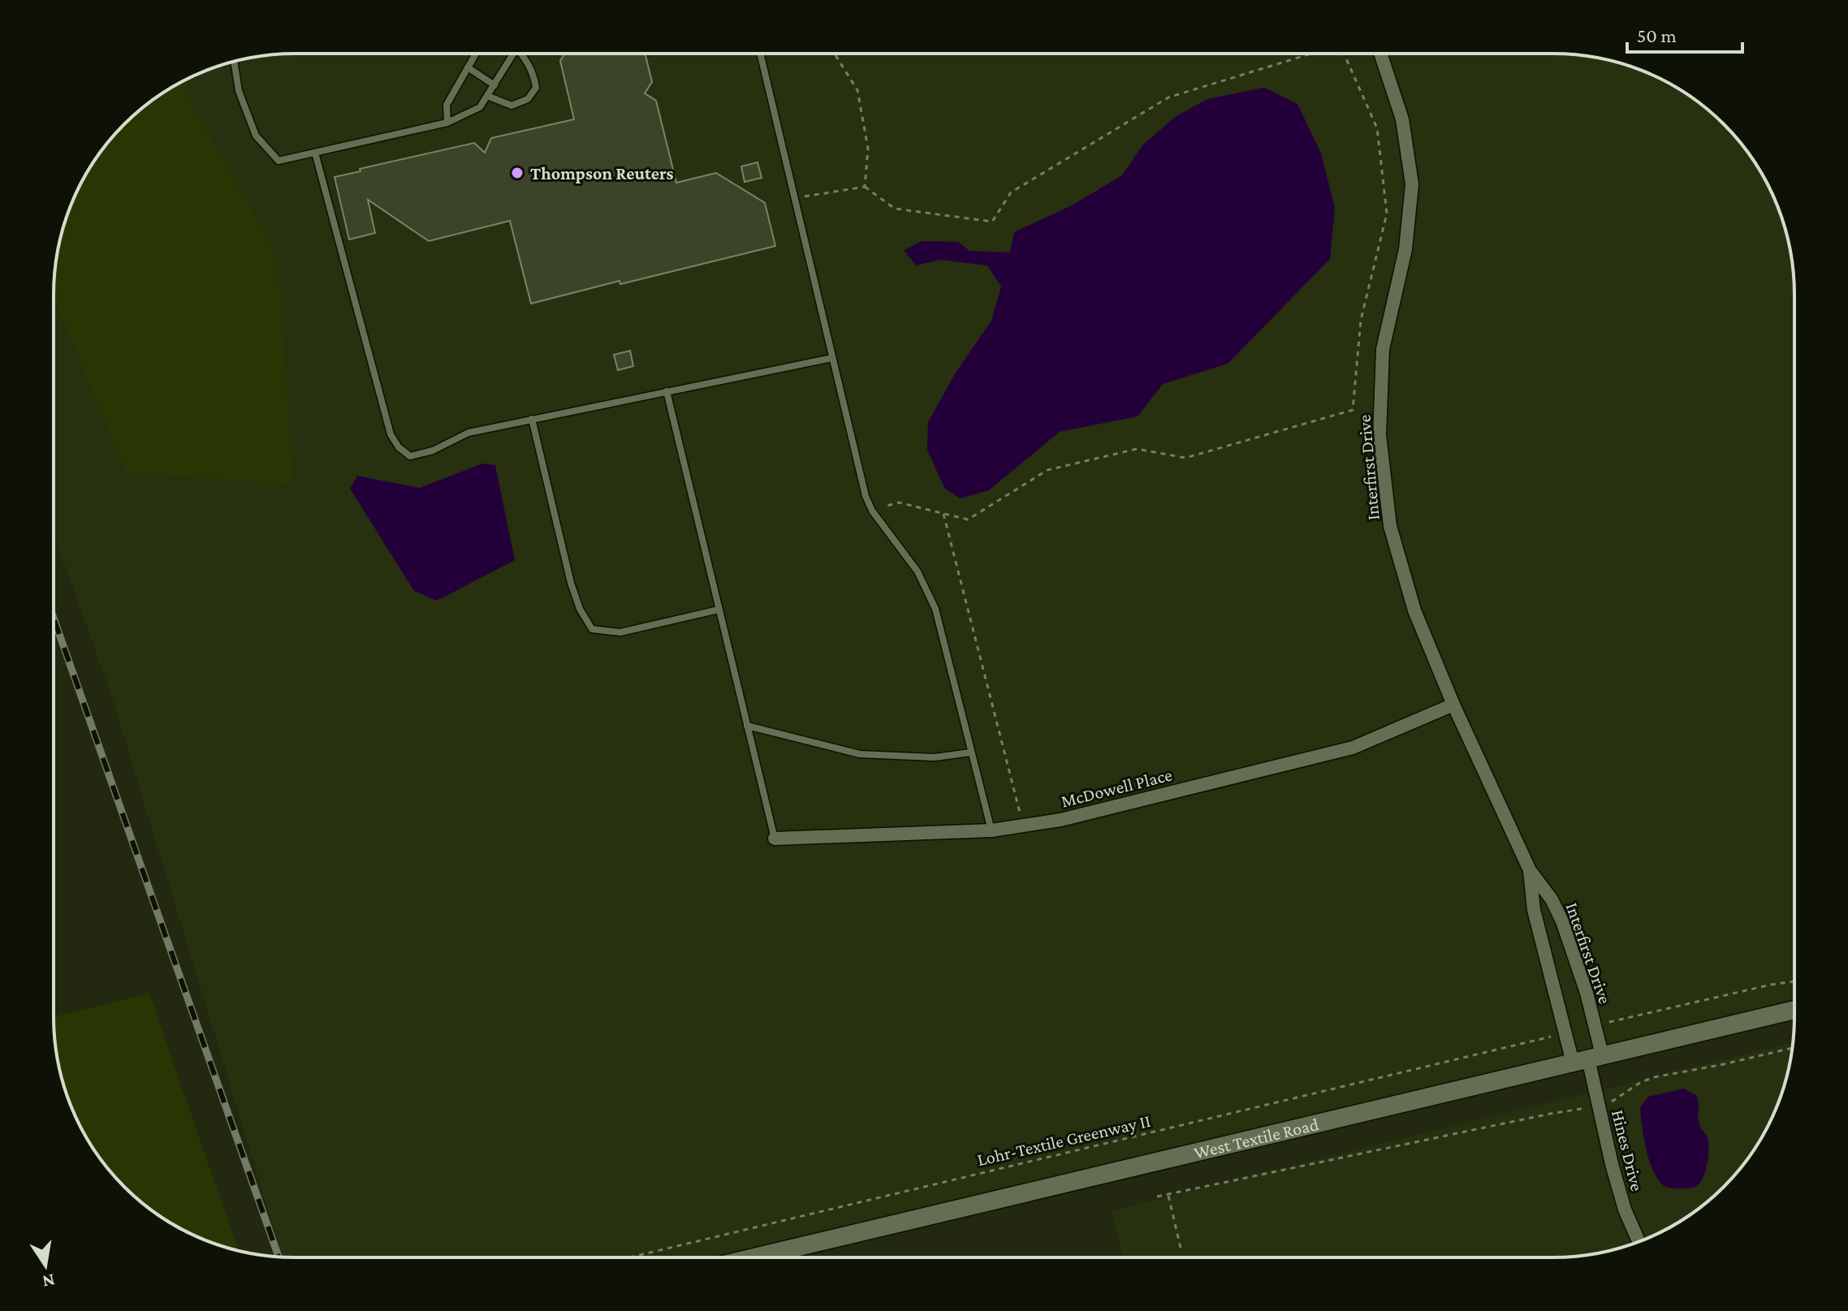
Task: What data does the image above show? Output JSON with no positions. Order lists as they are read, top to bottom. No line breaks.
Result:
{"streets":{"main road":["West Textile Road"],"street":["Interfirst Drive","McDowell Place","Hines Drive"],"path":["Lohr-Textile Greenway II"]},"crossings":[["Interfirst Drive","McDowell Place"],["Interfirst Drive","West Textile Road"],["Interfirst Drive","Hines Drive"],["West Textile Road","Hines Drive"]],"places":["Thompson Reuters"],"scale_bar":"50 m","north":"bottom"}
